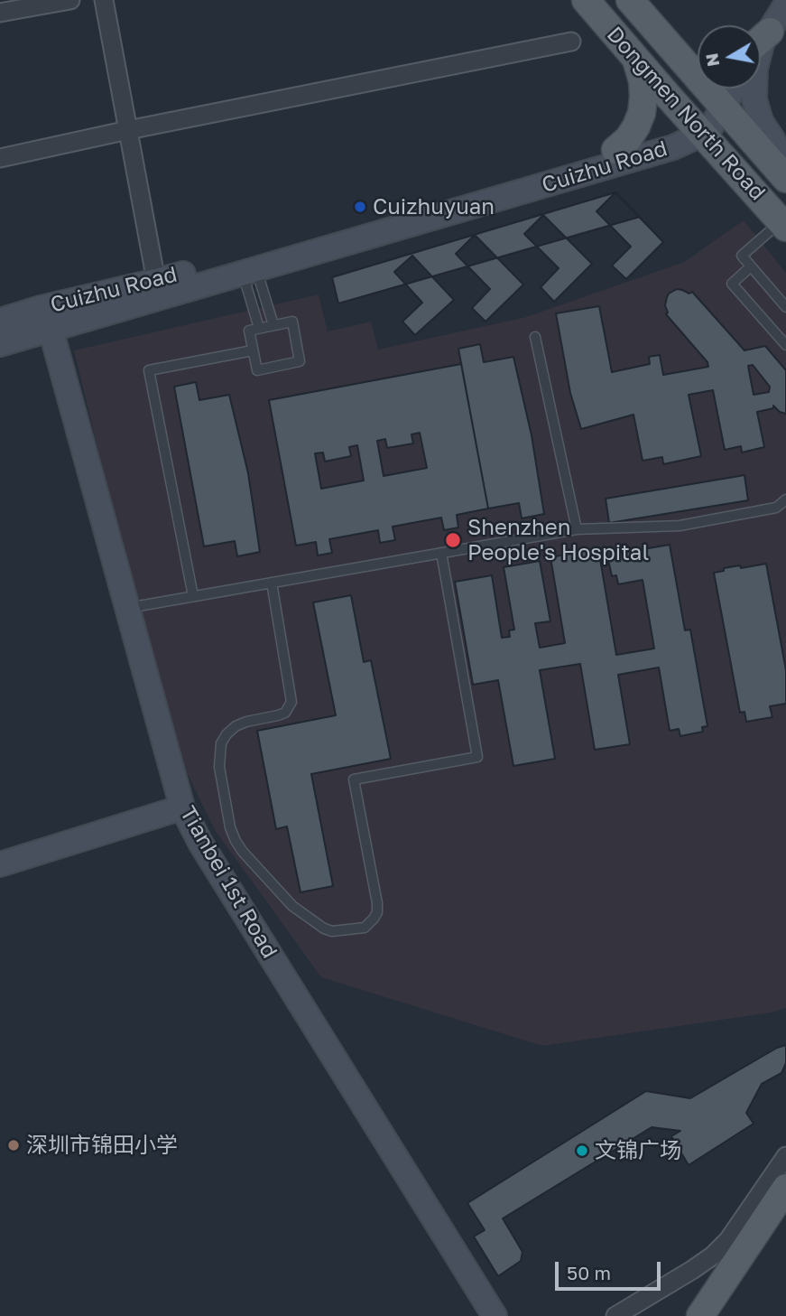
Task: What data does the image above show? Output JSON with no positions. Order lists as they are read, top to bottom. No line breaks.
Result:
{"streets":{"main road":["Dongmen North Road"],"street":["Cuizhu Road","Tianbei 1st Road"]},"crossings":[["Dongmen North Road","Cuizhu Road"],["Cuizhu Road","Tianbei 1st Road"]],"places":["Cuizhuyuan","Shenzhen People's Hospital","深圳市锦田小学","文锦广场"],"scale_bar":"50 m","north":"left"}
